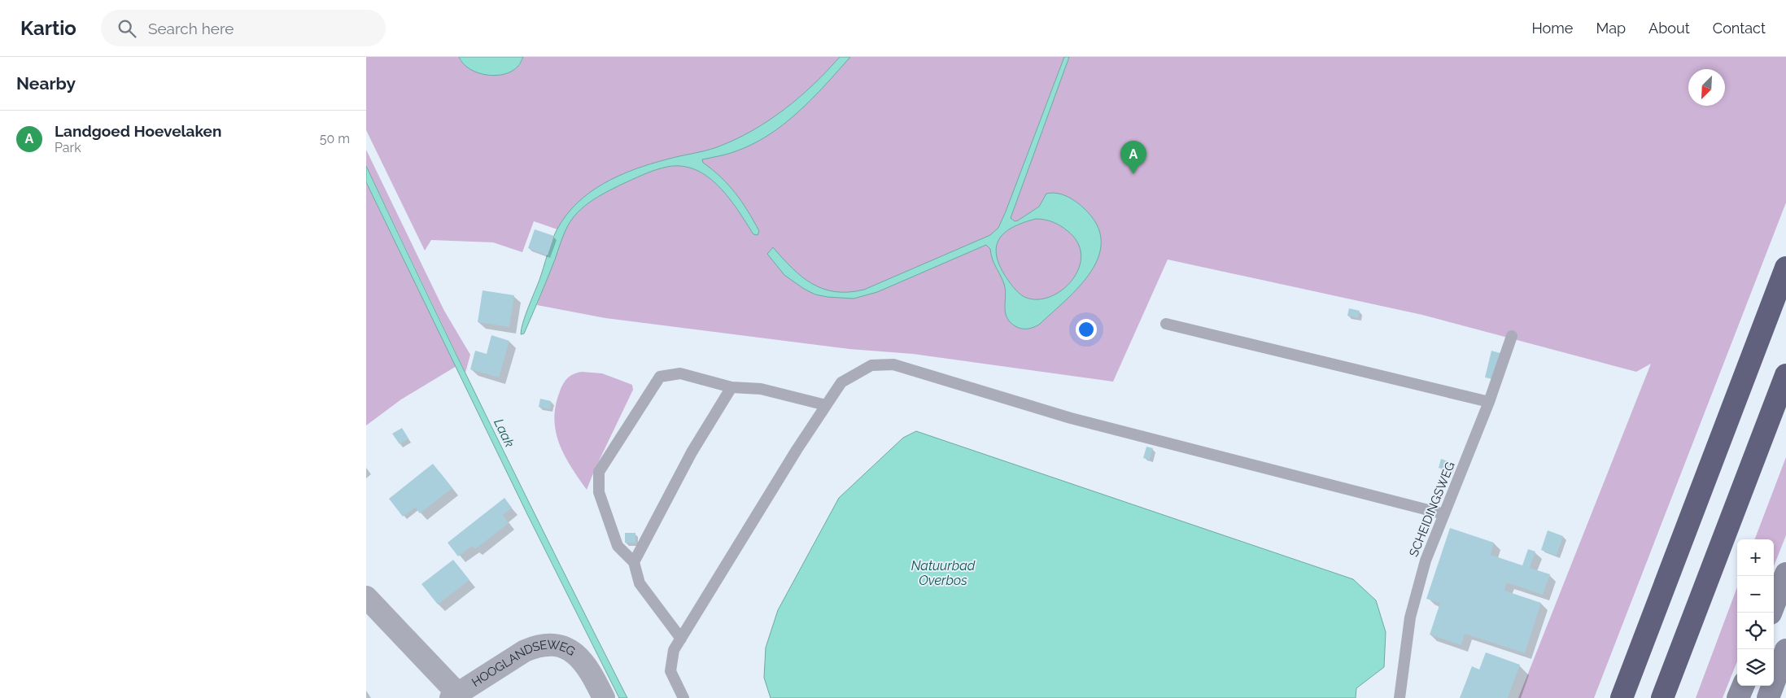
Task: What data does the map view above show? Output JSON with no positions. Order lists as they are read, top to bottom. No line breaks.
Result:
{"streets":{"street":["HOOGLANDSEWEG"],"lane":["SCHEIDINGSWEG"]},"water":["Laak","Natuurbad Overbos"],"north":"bottom left","page":{"header":"Kartio","search":"Search here","nav":["Home","Map","About","Contact"],"heading":"Nearby","list":[{"mark":"A","name":"Landgoed Hoevelaken","note":"Park","value":"50 m"}],"pins":"A","map_buttons":["+","−"]}}
